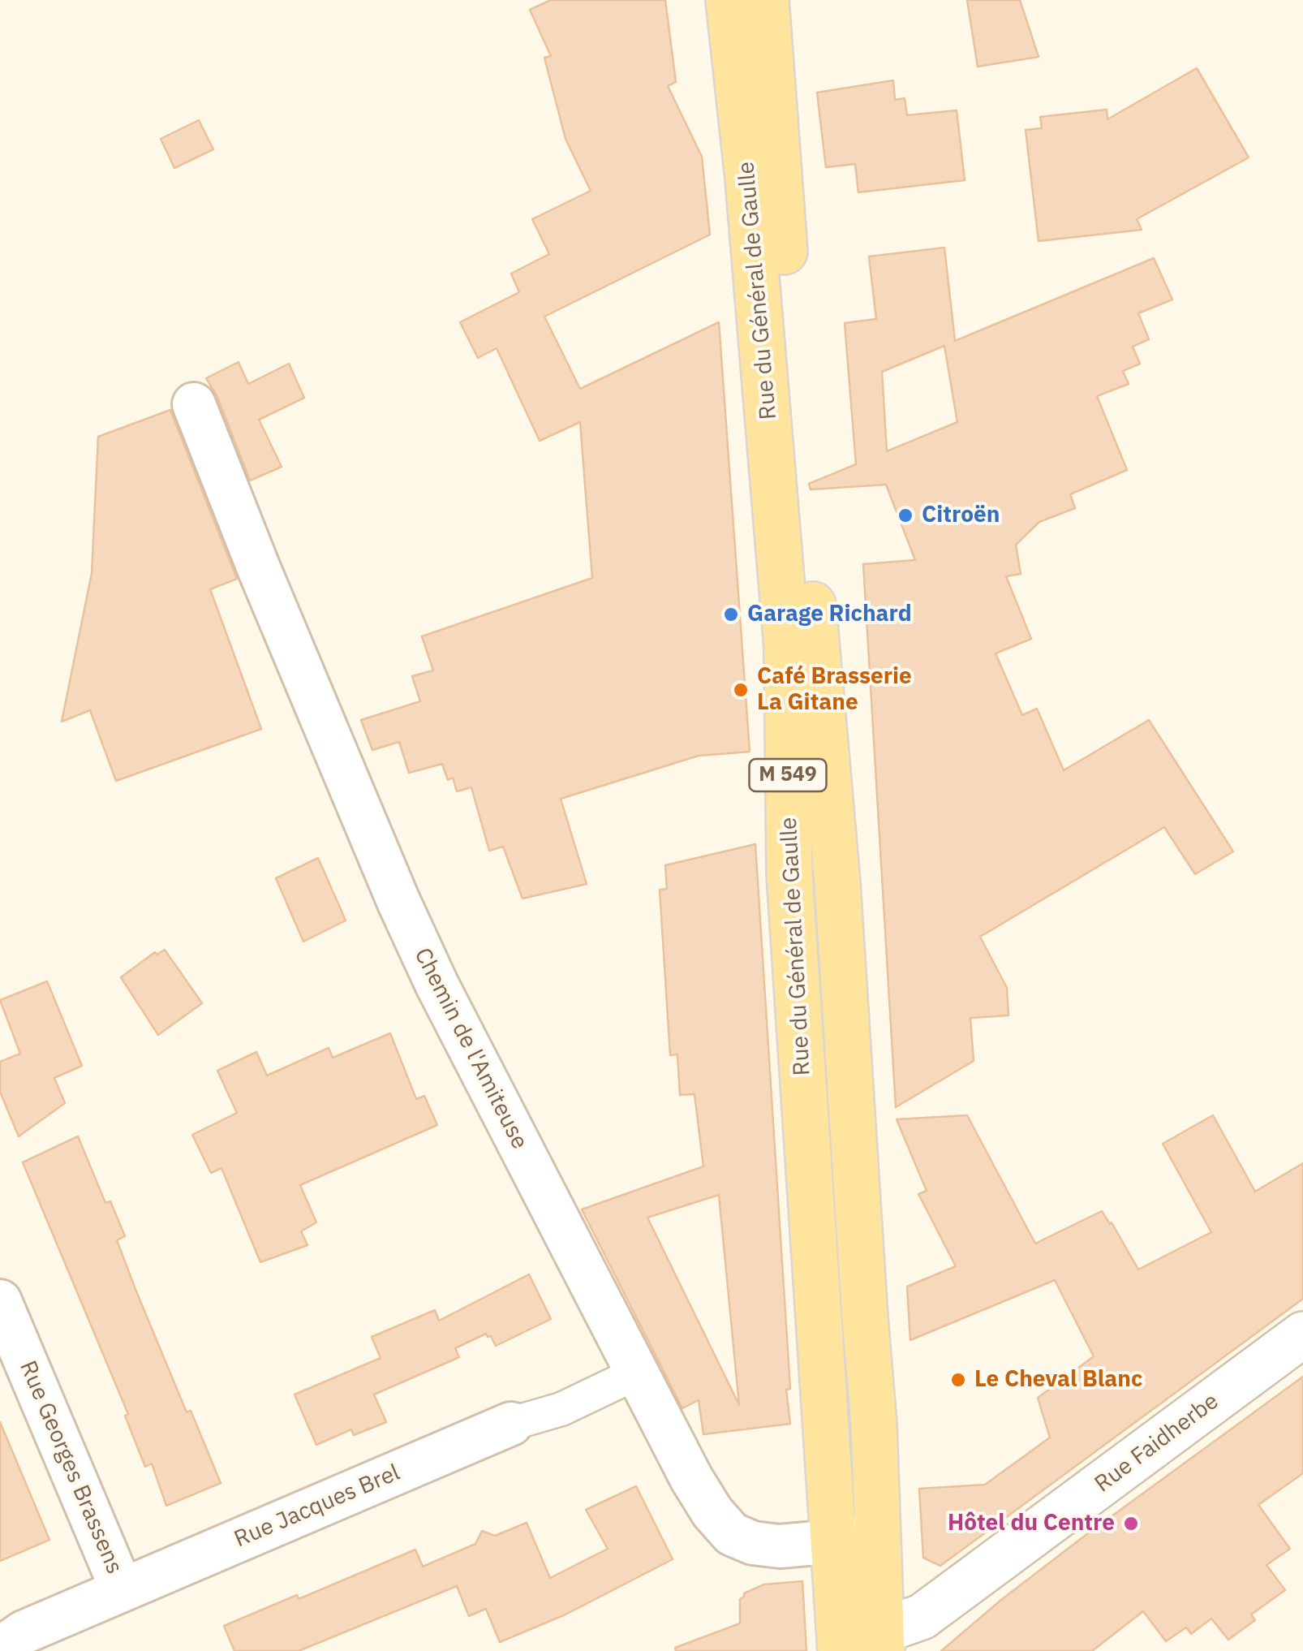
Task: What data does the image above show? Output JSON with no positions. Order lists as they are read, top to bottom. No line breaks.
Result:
{"streets":{"main road":["Rue du Général de Gaulle","M 549"],"street":["Chemin de l'Amiteuse","Rue Faidherbe","Rue Georges Brassens","Rue Jacques Brel"]},"crossings":[["Rue du Général de Gaulle","Chemin de l'Amiteuse"],["Rue du Général de Gaulle","Rue Faidherbe"],["Chemin de l'Amiteuse","Rue Jacques Brel"],["Rue Georges Brassens","Rue Jacques Brel"]],"places":["Citroën","Garage Richard","Café Brasserie La Gitane","Le Cheval Blanc","Hôtel du Centre"]}
